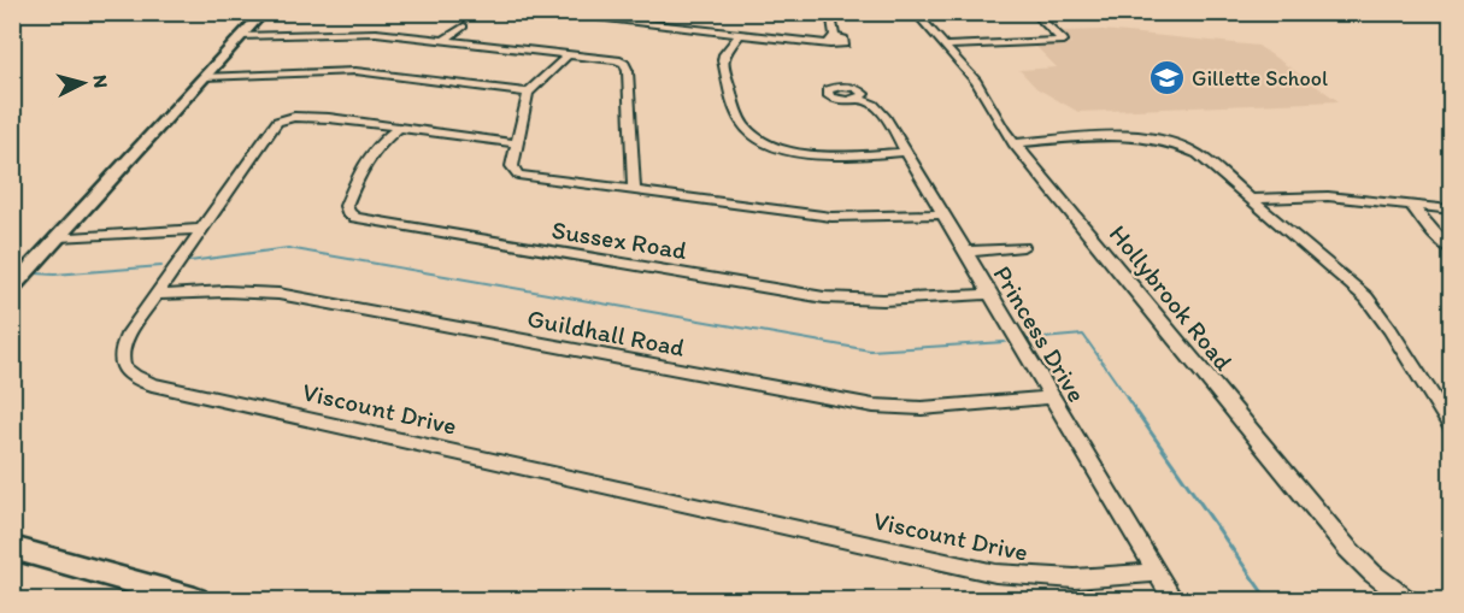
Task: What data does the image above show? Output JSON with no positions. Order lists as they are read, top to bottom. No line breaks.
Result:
{"streets":{"street":["Sussex Road","Hollybrook Road","Guildhall Road","Princess Drive","Viscount Drive"]},"crossings":[["Sussex Road","Princess Drive"],["Sussex Road","Viscount Drive"],["Guildhall Road","Princess Drive"],["Guildhall Road","Viscount Drive"],["Princess Drive","Viscount Drive"]],"places":{"school or university":["Gillette School"]},"north":"right"}
